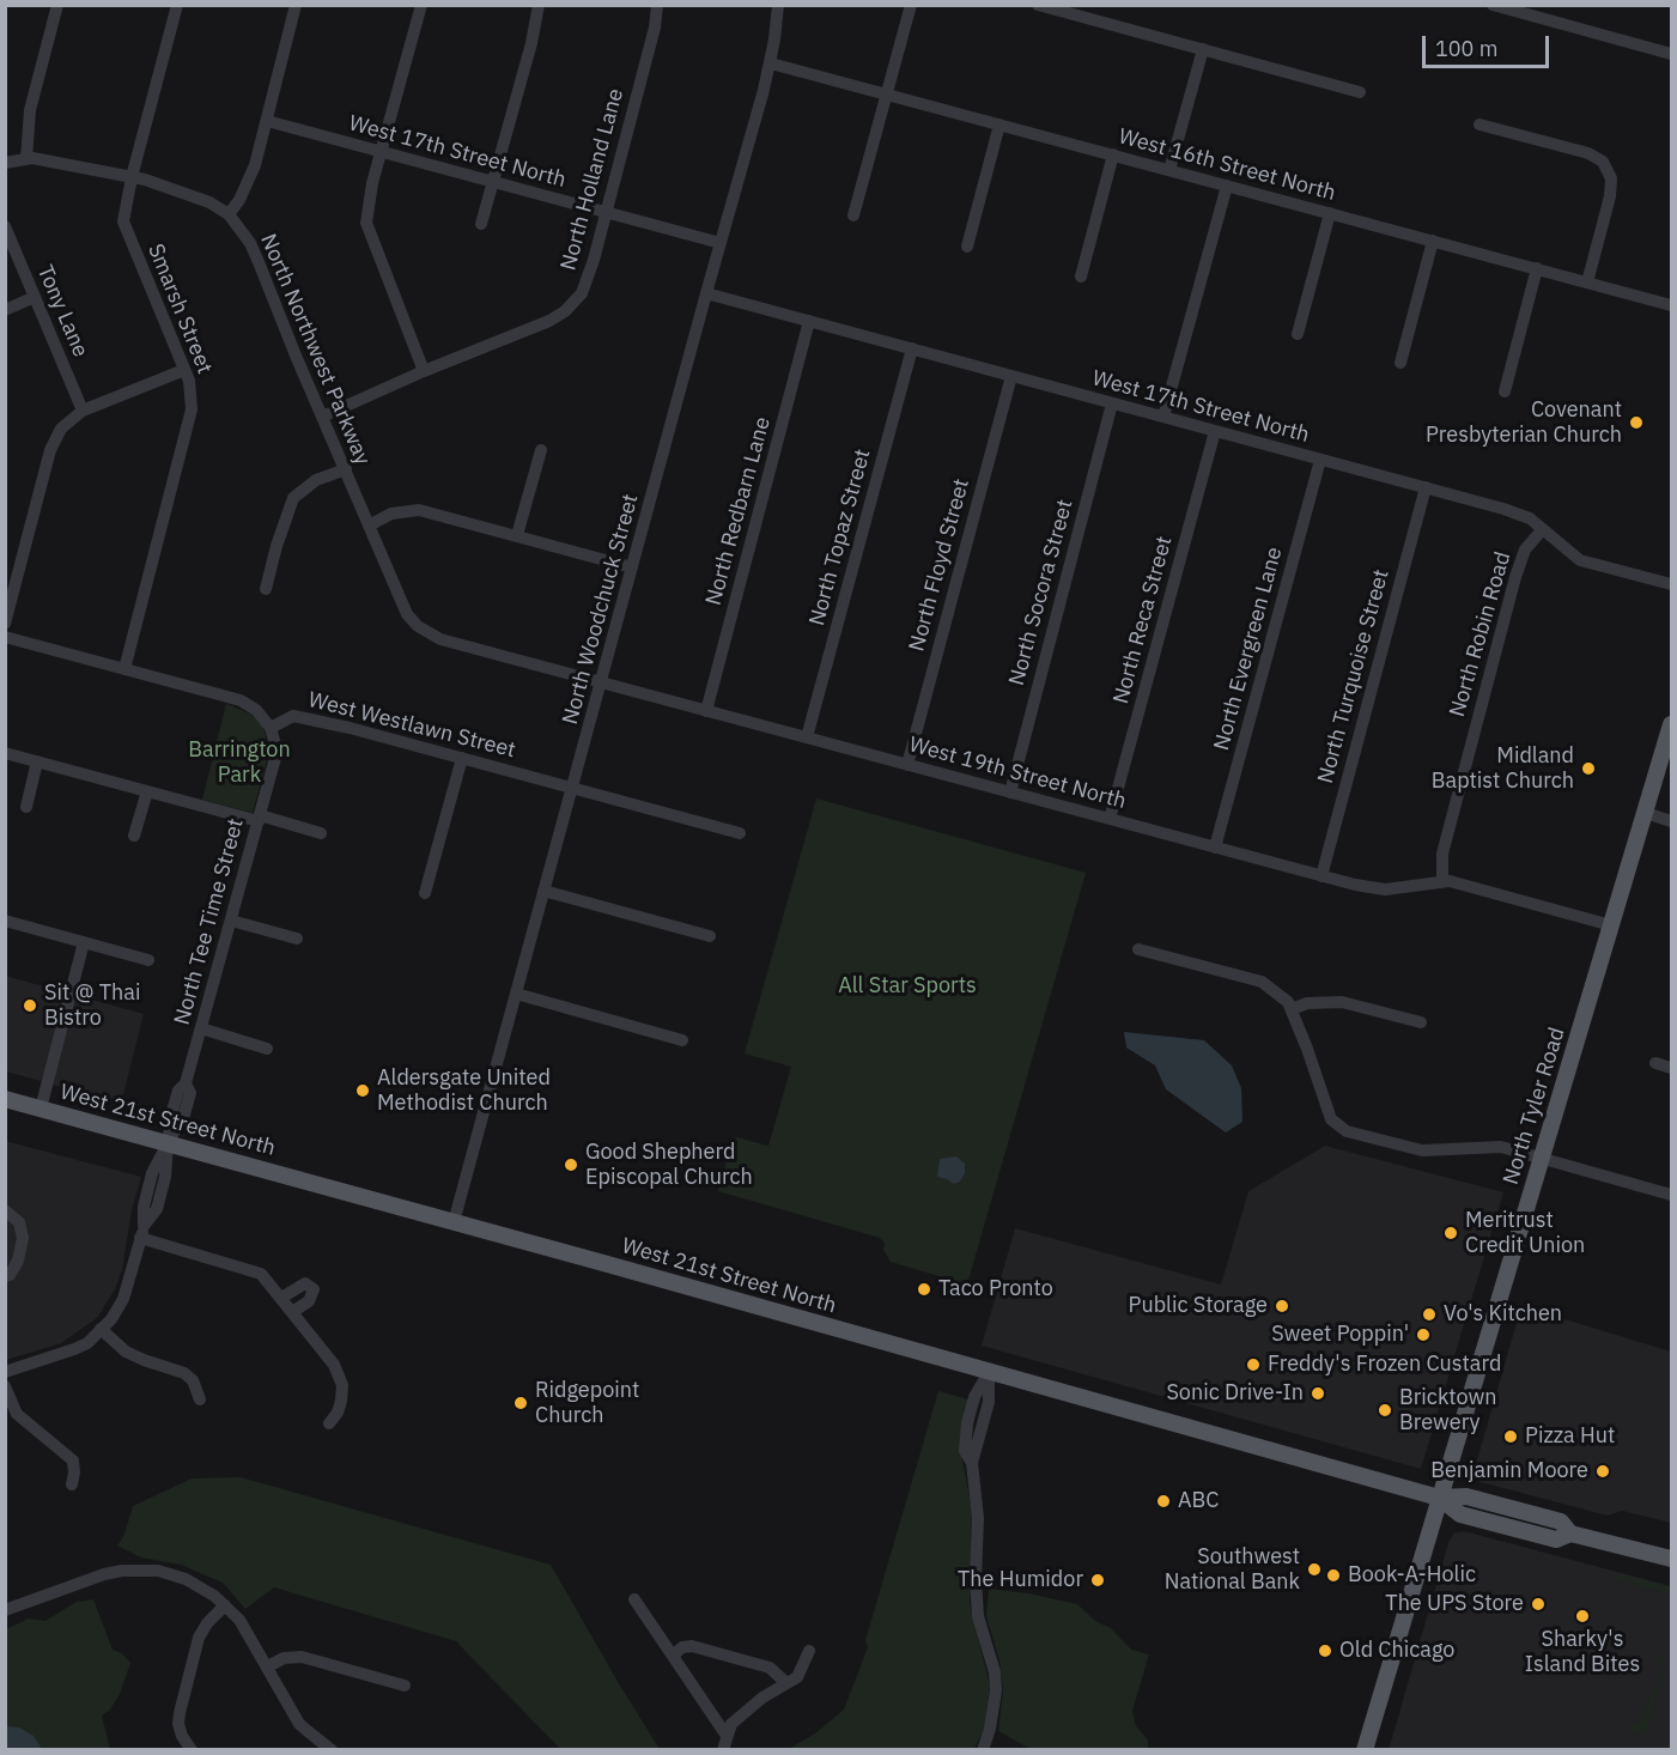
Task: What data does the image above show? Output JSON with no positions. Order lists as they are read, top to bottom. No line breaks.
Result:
{"streets":{"main road":["North Tyler Road","West 21st Street North"],"street":["West 17th Street North","West 16th Street North","North Holland Lane","Smarsh Street","Tony Lane","North Northwest Parkway","North Redbarn Lane","North Topaz Street","North Floyd Street","North Socora Street","North Woodchuck Street","North Reca Street","North Robin Road","North Evergreen Lane","North Turquoise Street","West Westlawn Street","West 19th Street North","North Tee Time Street"]},"crossings":[["West 17th Street North","North Holland Lane"],["West 17th Street North","North Redbarn Lane"],["West 17th Street North","North Topaz Street"],["West 17th Street North","North Floyd Street"],["West 17th Street North","North Socora Street"],["West 17th Street North","North Woodchuck Street"],["West 17th Street North","North Reca Street"],["West 17th Street North","North Robin Road"],["West 17th Street North","North Evergreen Lane"],["West 17th Street North","North Turquoise Street"],["West 16th Street North","North Woodchuck Street"],["North Holland Lane","North Northwest Parkway"],["North Northwest Parkway","West 19th Street North"],["North Redbarn Lane","West 19th Street North"],["North Topaz Street","West 19th Street North"],["North Floyd Street","West 19th Street North"],["North Socora Street","West 19th Street North"],["North Woodchuck Street","West Westlawn Street"],["North Woodchuck Street","West 19th Street North"],["North Woodchuck Street","West 21st Street North"],["North Reca Street","West 19th Street North"],["North Robin Road","West 19th Street North"],["North Evergreen Lane","West 19th Street North"],["North Turquoise Street","West 19th Street North"],["West Westlawn Street","North Tee Time Street"],["West 19th Street North","North Tyler Road"],["North Tee Time Street","West 21st Street North"],["North Tyler Road","West 21st Street North"]],"parks":["Barrington Park","All Star Sports"],"places":["Covenant Presbyterian Church","Midland Baptist Church","Sit @ Thai Bistro","Aldersgate United Methodist Church","Good Shepherd Episcopal Church","Meritrust Credit Union","Taco Pronto","Public Storage","Vo's Kitchen","Sweet Poppin'","Freddy's Frozen Custard","Sonic Drive-In","Ridgepoint Church","Bricktown Brewery","Pizza Hut","Benjamin Moore","ABC","Southwest National Bank","Book-A-Holic","The Humidor","The UPS Store","Sharky's Island Bites","Old Chicago"],"scale_bar":"100 m"}
